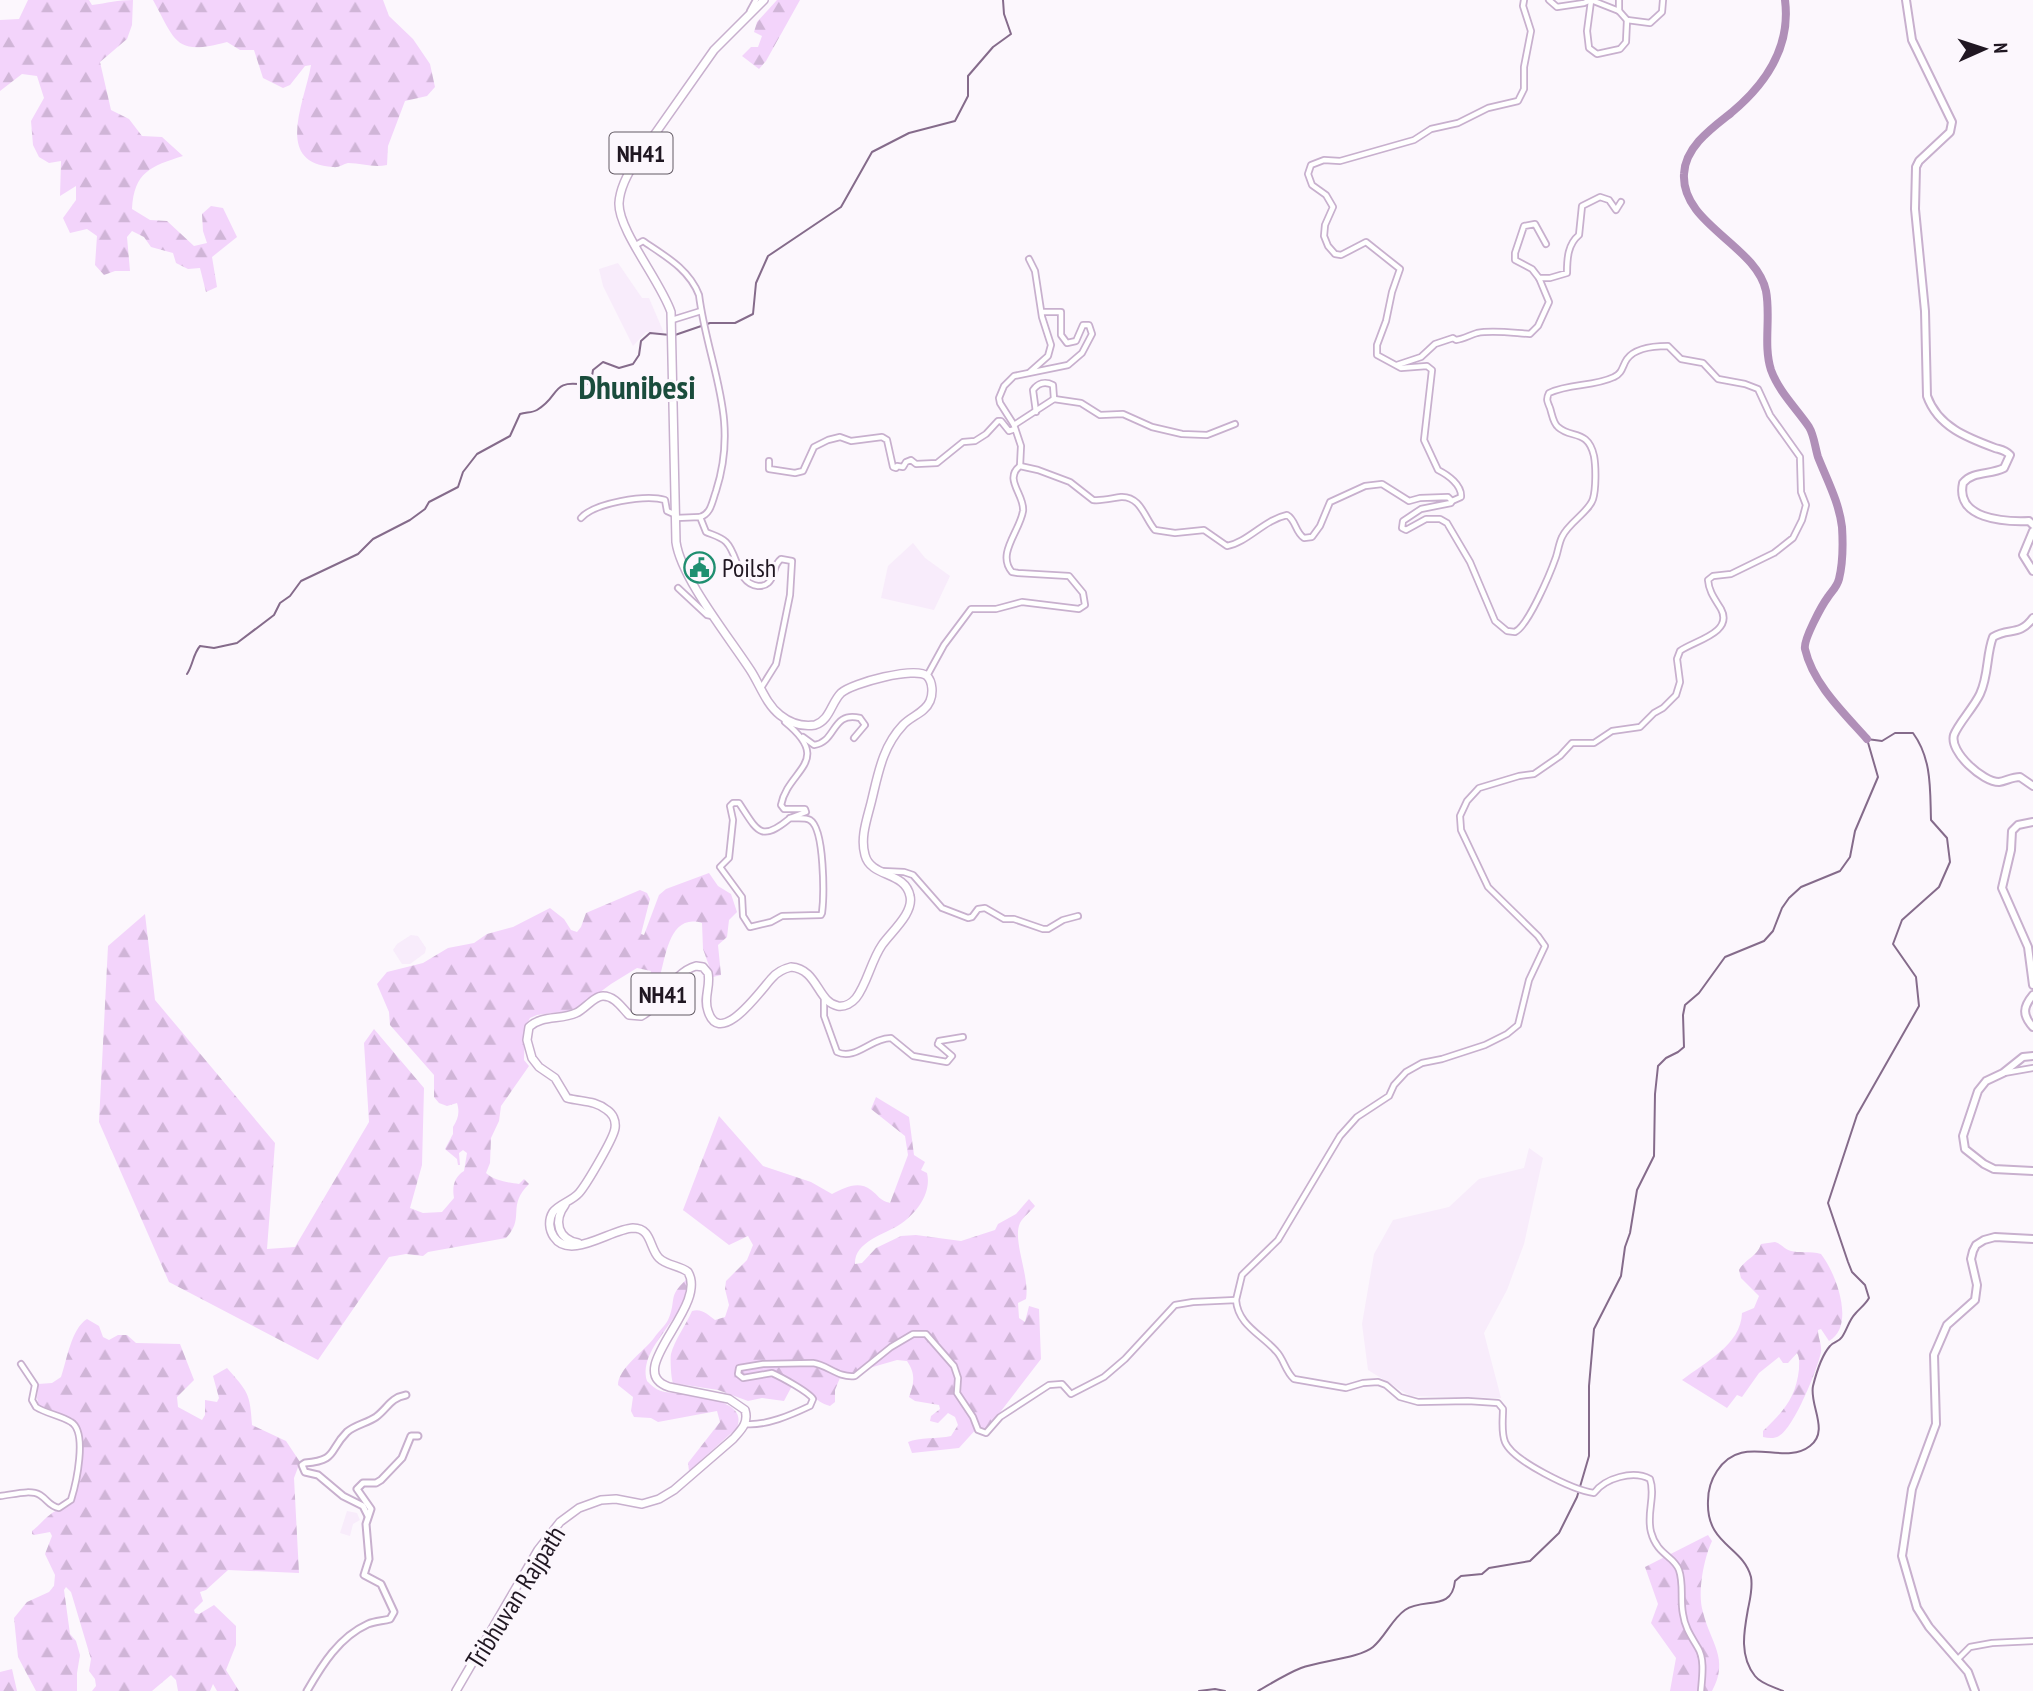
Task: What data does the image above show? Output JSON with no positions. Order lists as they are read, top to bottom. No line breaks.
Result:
{"streets":{"highway":["NH41","Tribhuvan Rajpath"]},"crossings":[["NH41","Tribhuvan Rajpath"]],"districts":["Dhunibesi"],"places":{"public building":["Poilsh"]},"north":"right"}
